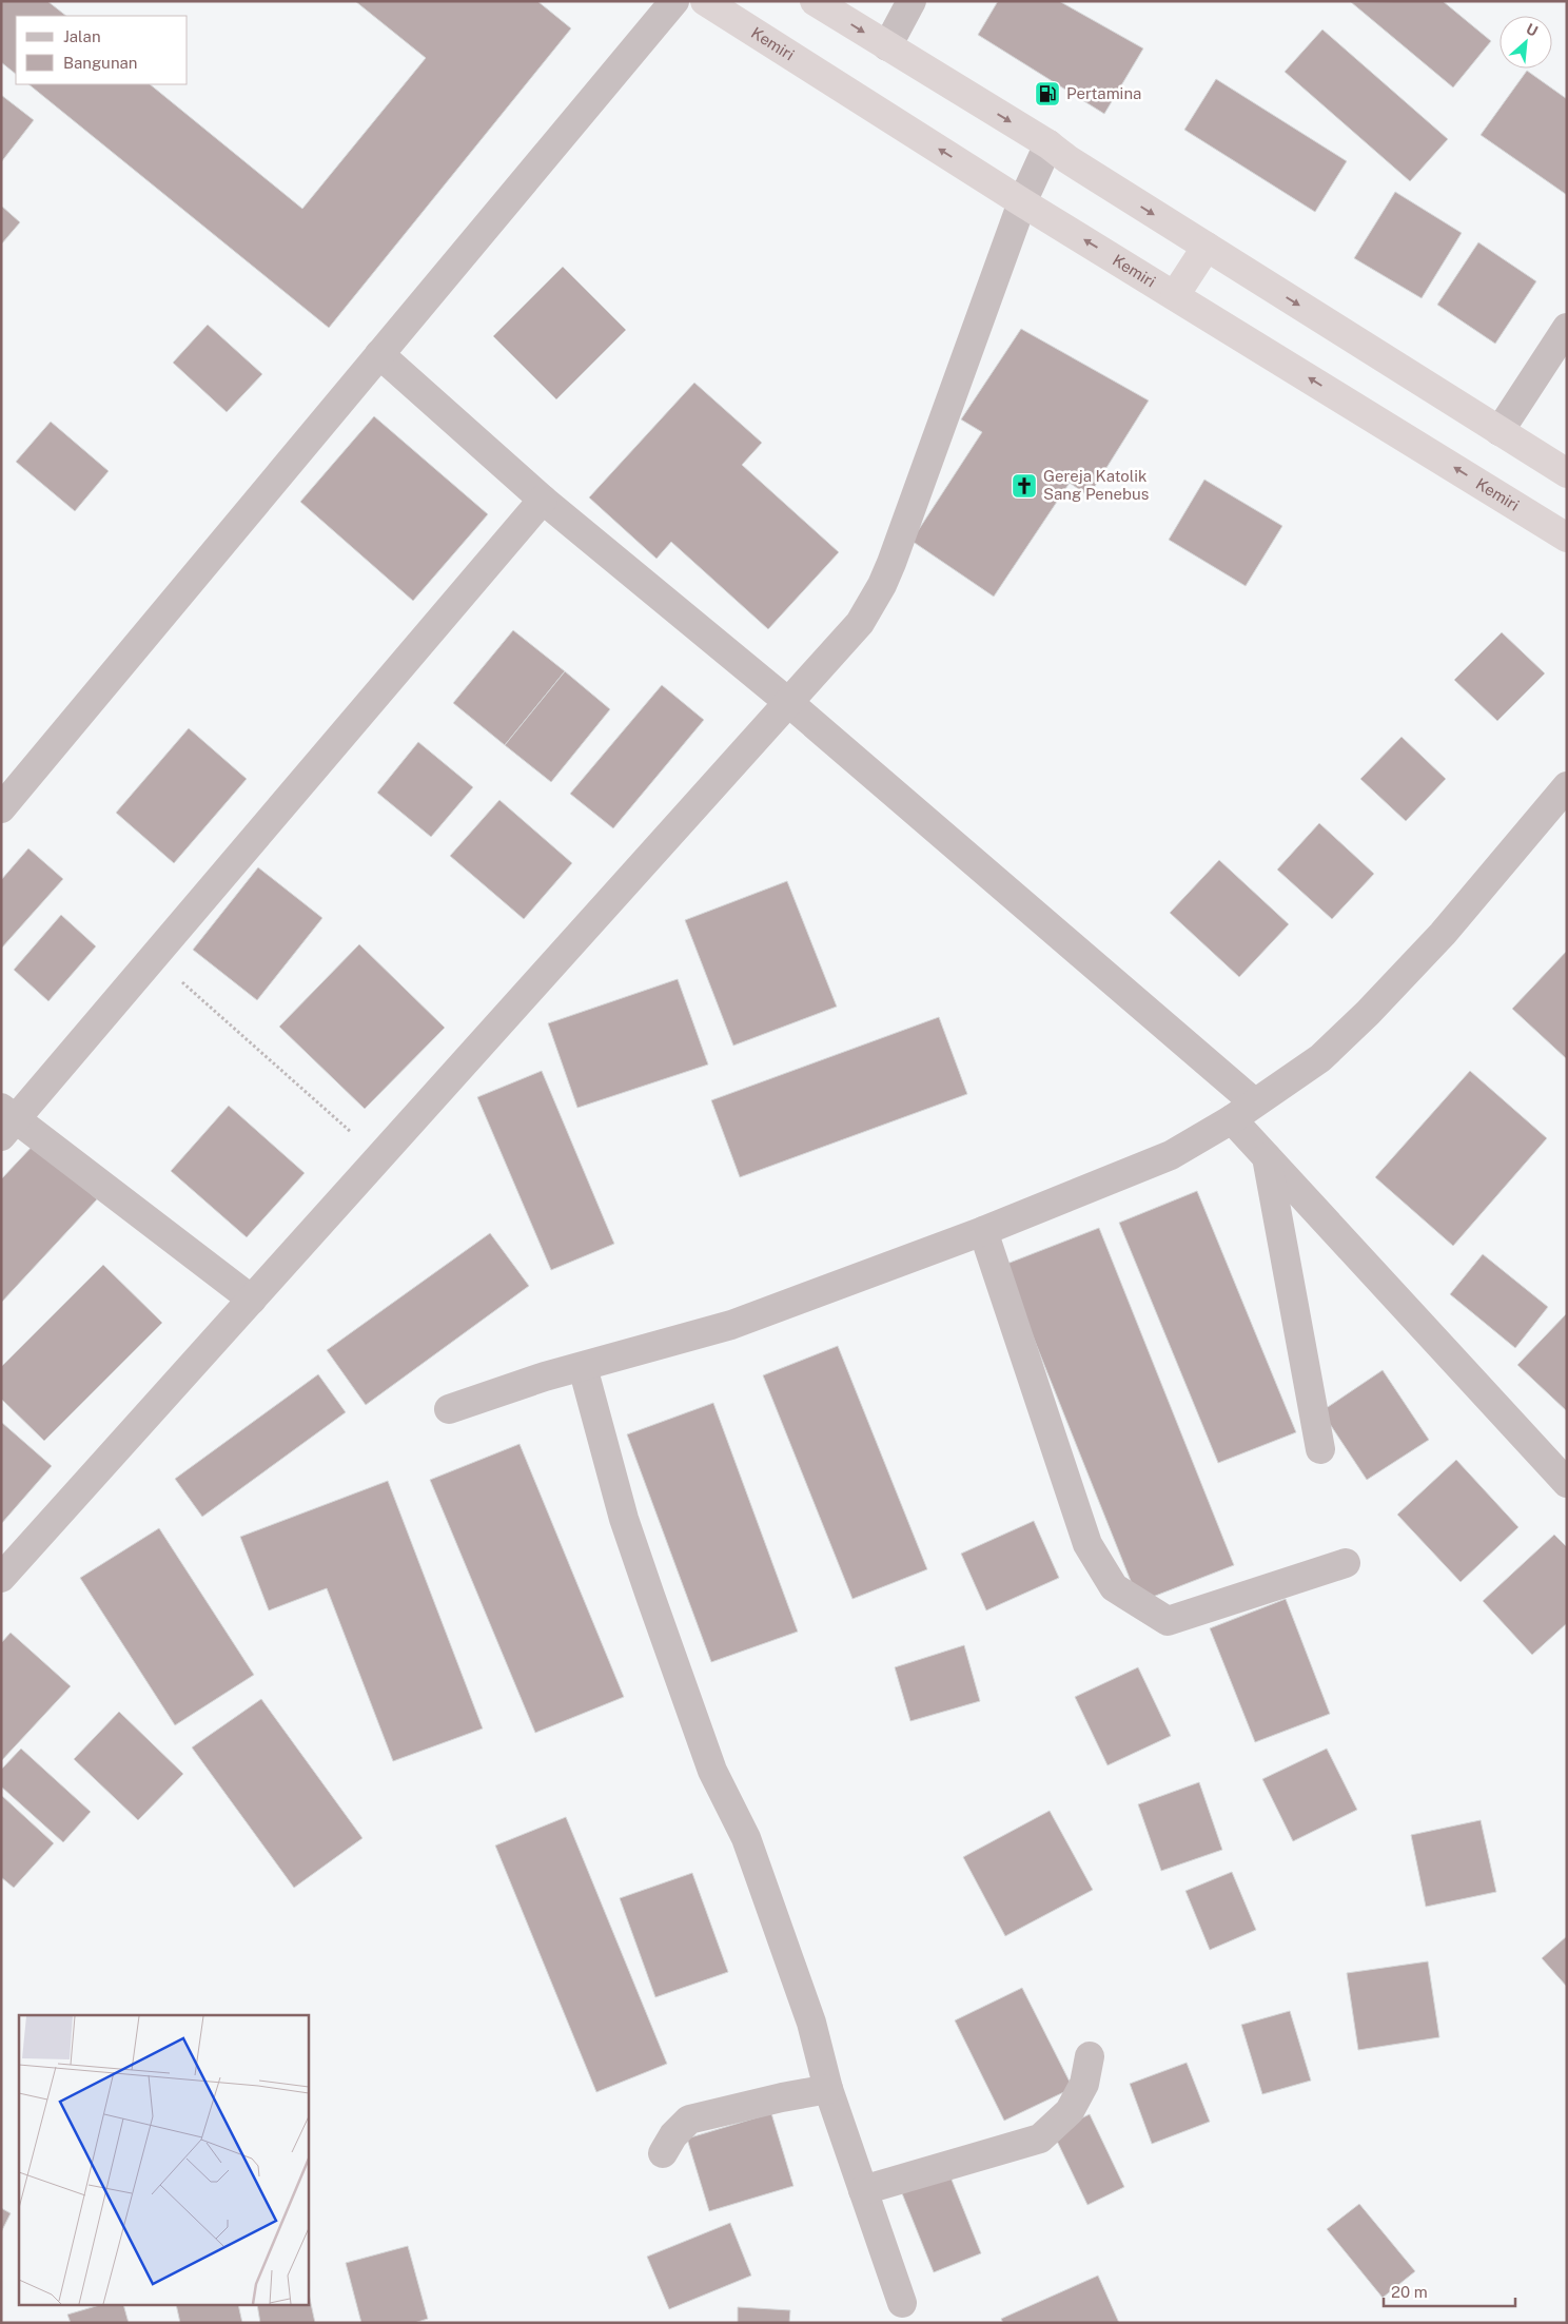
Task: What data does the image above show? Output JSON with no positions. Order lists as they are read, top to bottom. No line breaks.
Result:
{"streets":{"highway":["Kemiri"]},"places":{"fuel station":["Pertamina"],"church":["Gereja Katolik Sang Penebus"]},"legend":["Jalan","Bangunan"],"scale_bar":"20 m","north":"top right"}
